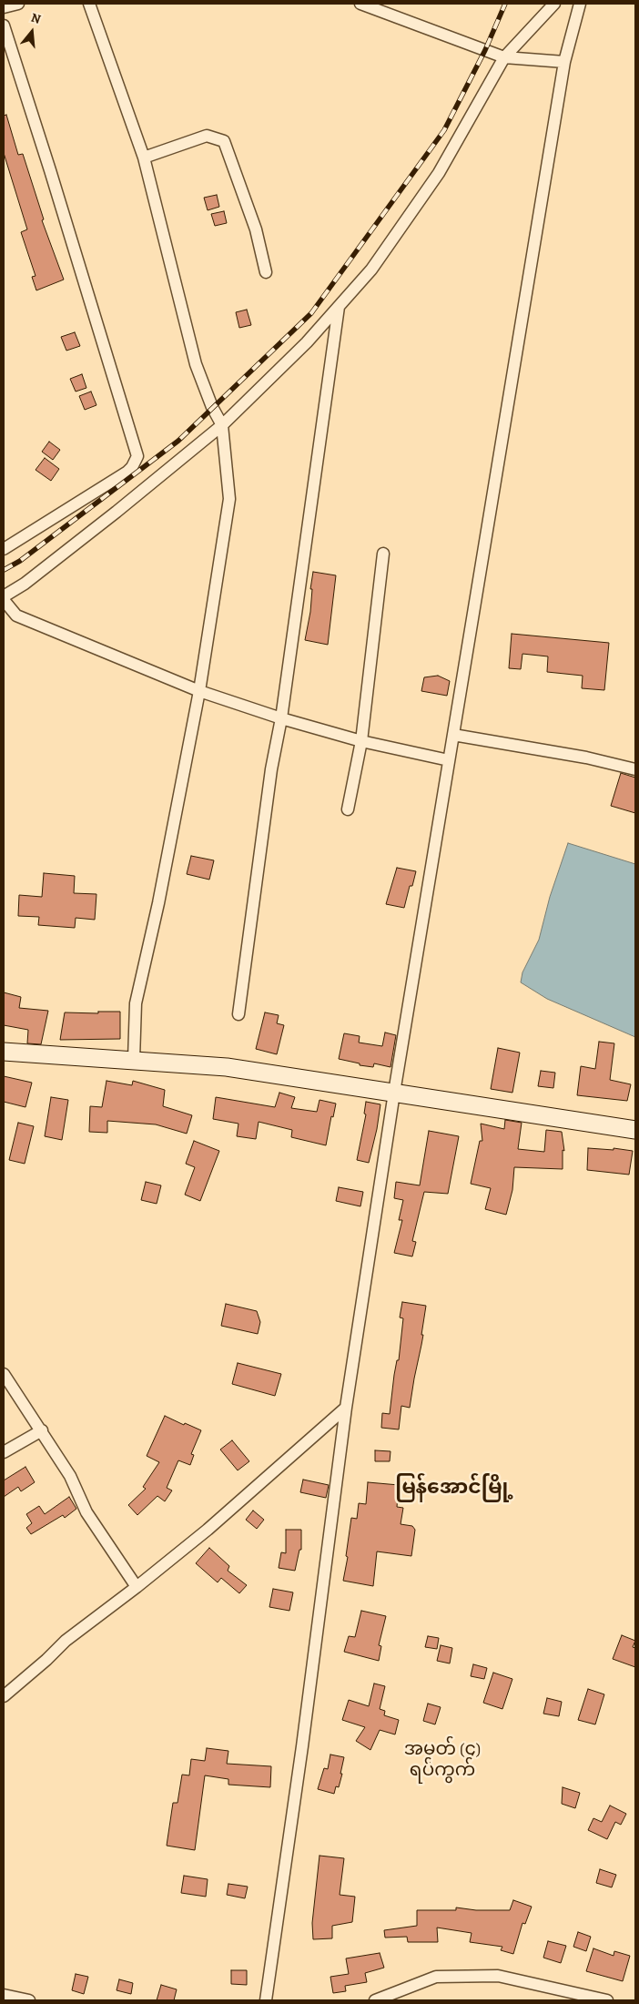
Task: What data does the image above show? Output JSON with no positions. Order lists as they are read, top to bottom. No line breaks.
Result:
{"districts":["မြန်အောင်မြို့","အမှတ် (၄) ရပ်ကွက်"],"north":"top"}
